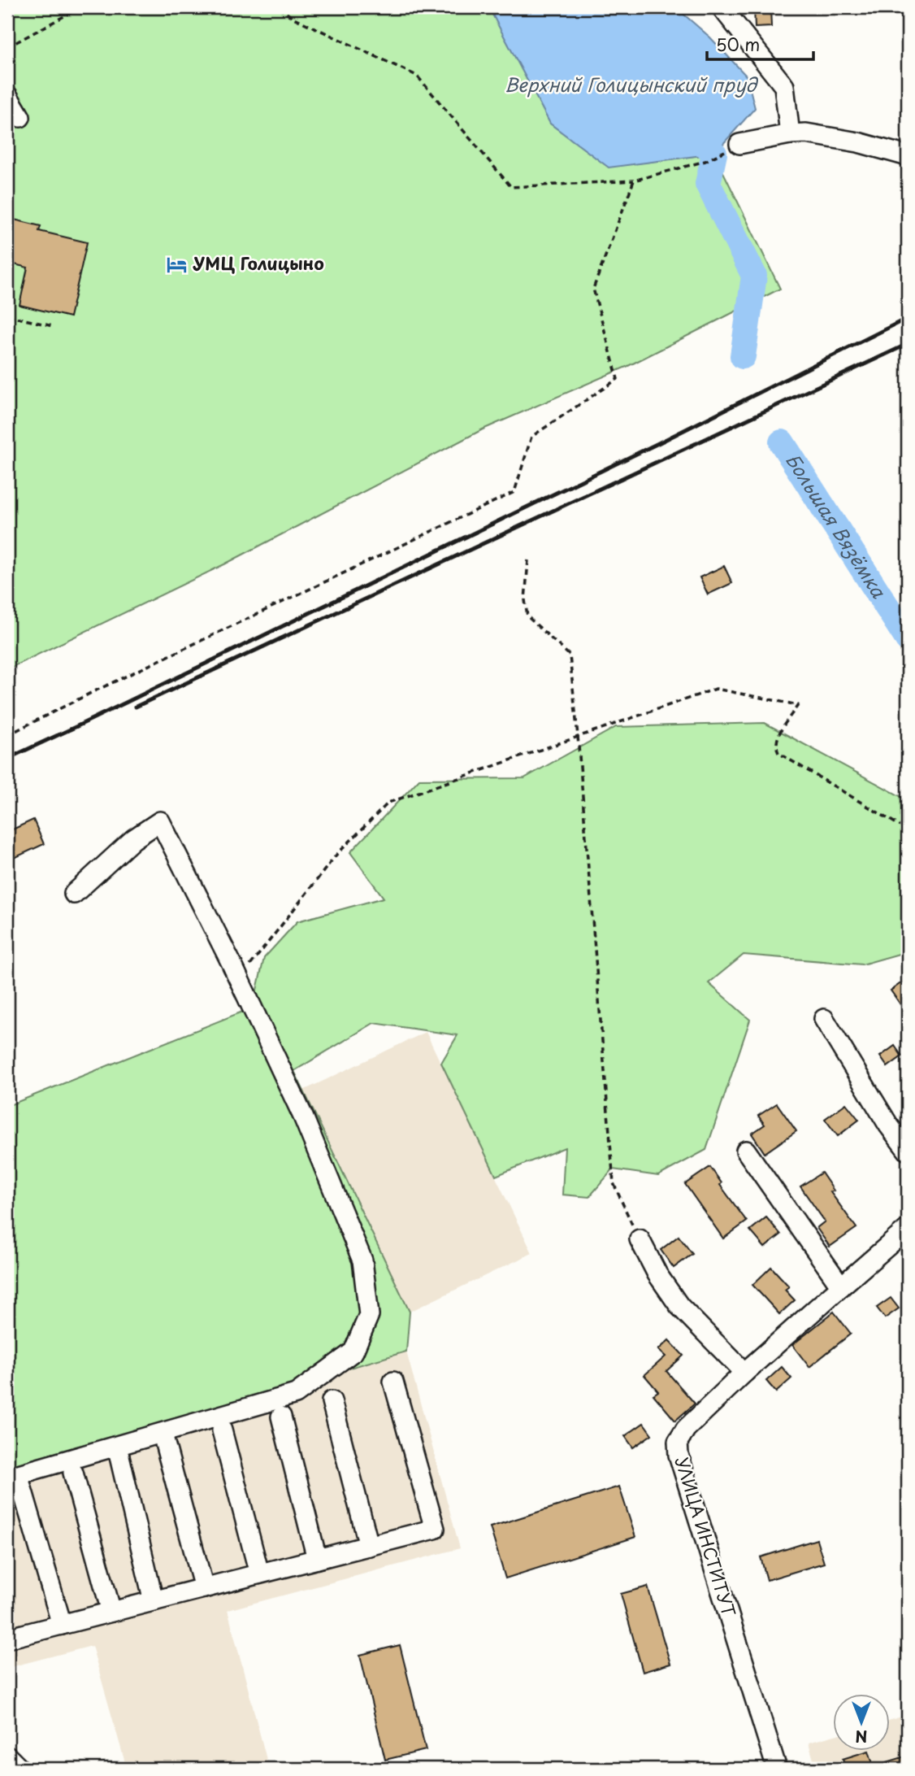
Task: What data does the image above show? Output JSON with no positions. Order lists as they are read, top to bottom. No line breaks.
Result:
{"streets":{"street":["УЛИЦА ИНСТИТУТ"]},"water":["Верхний Голицынский пруд","Большая Вязёмка"],"places":{"hotel":["УМЦ Голицыно"]},"scale_bar":"50 m","north":"bottom"}
